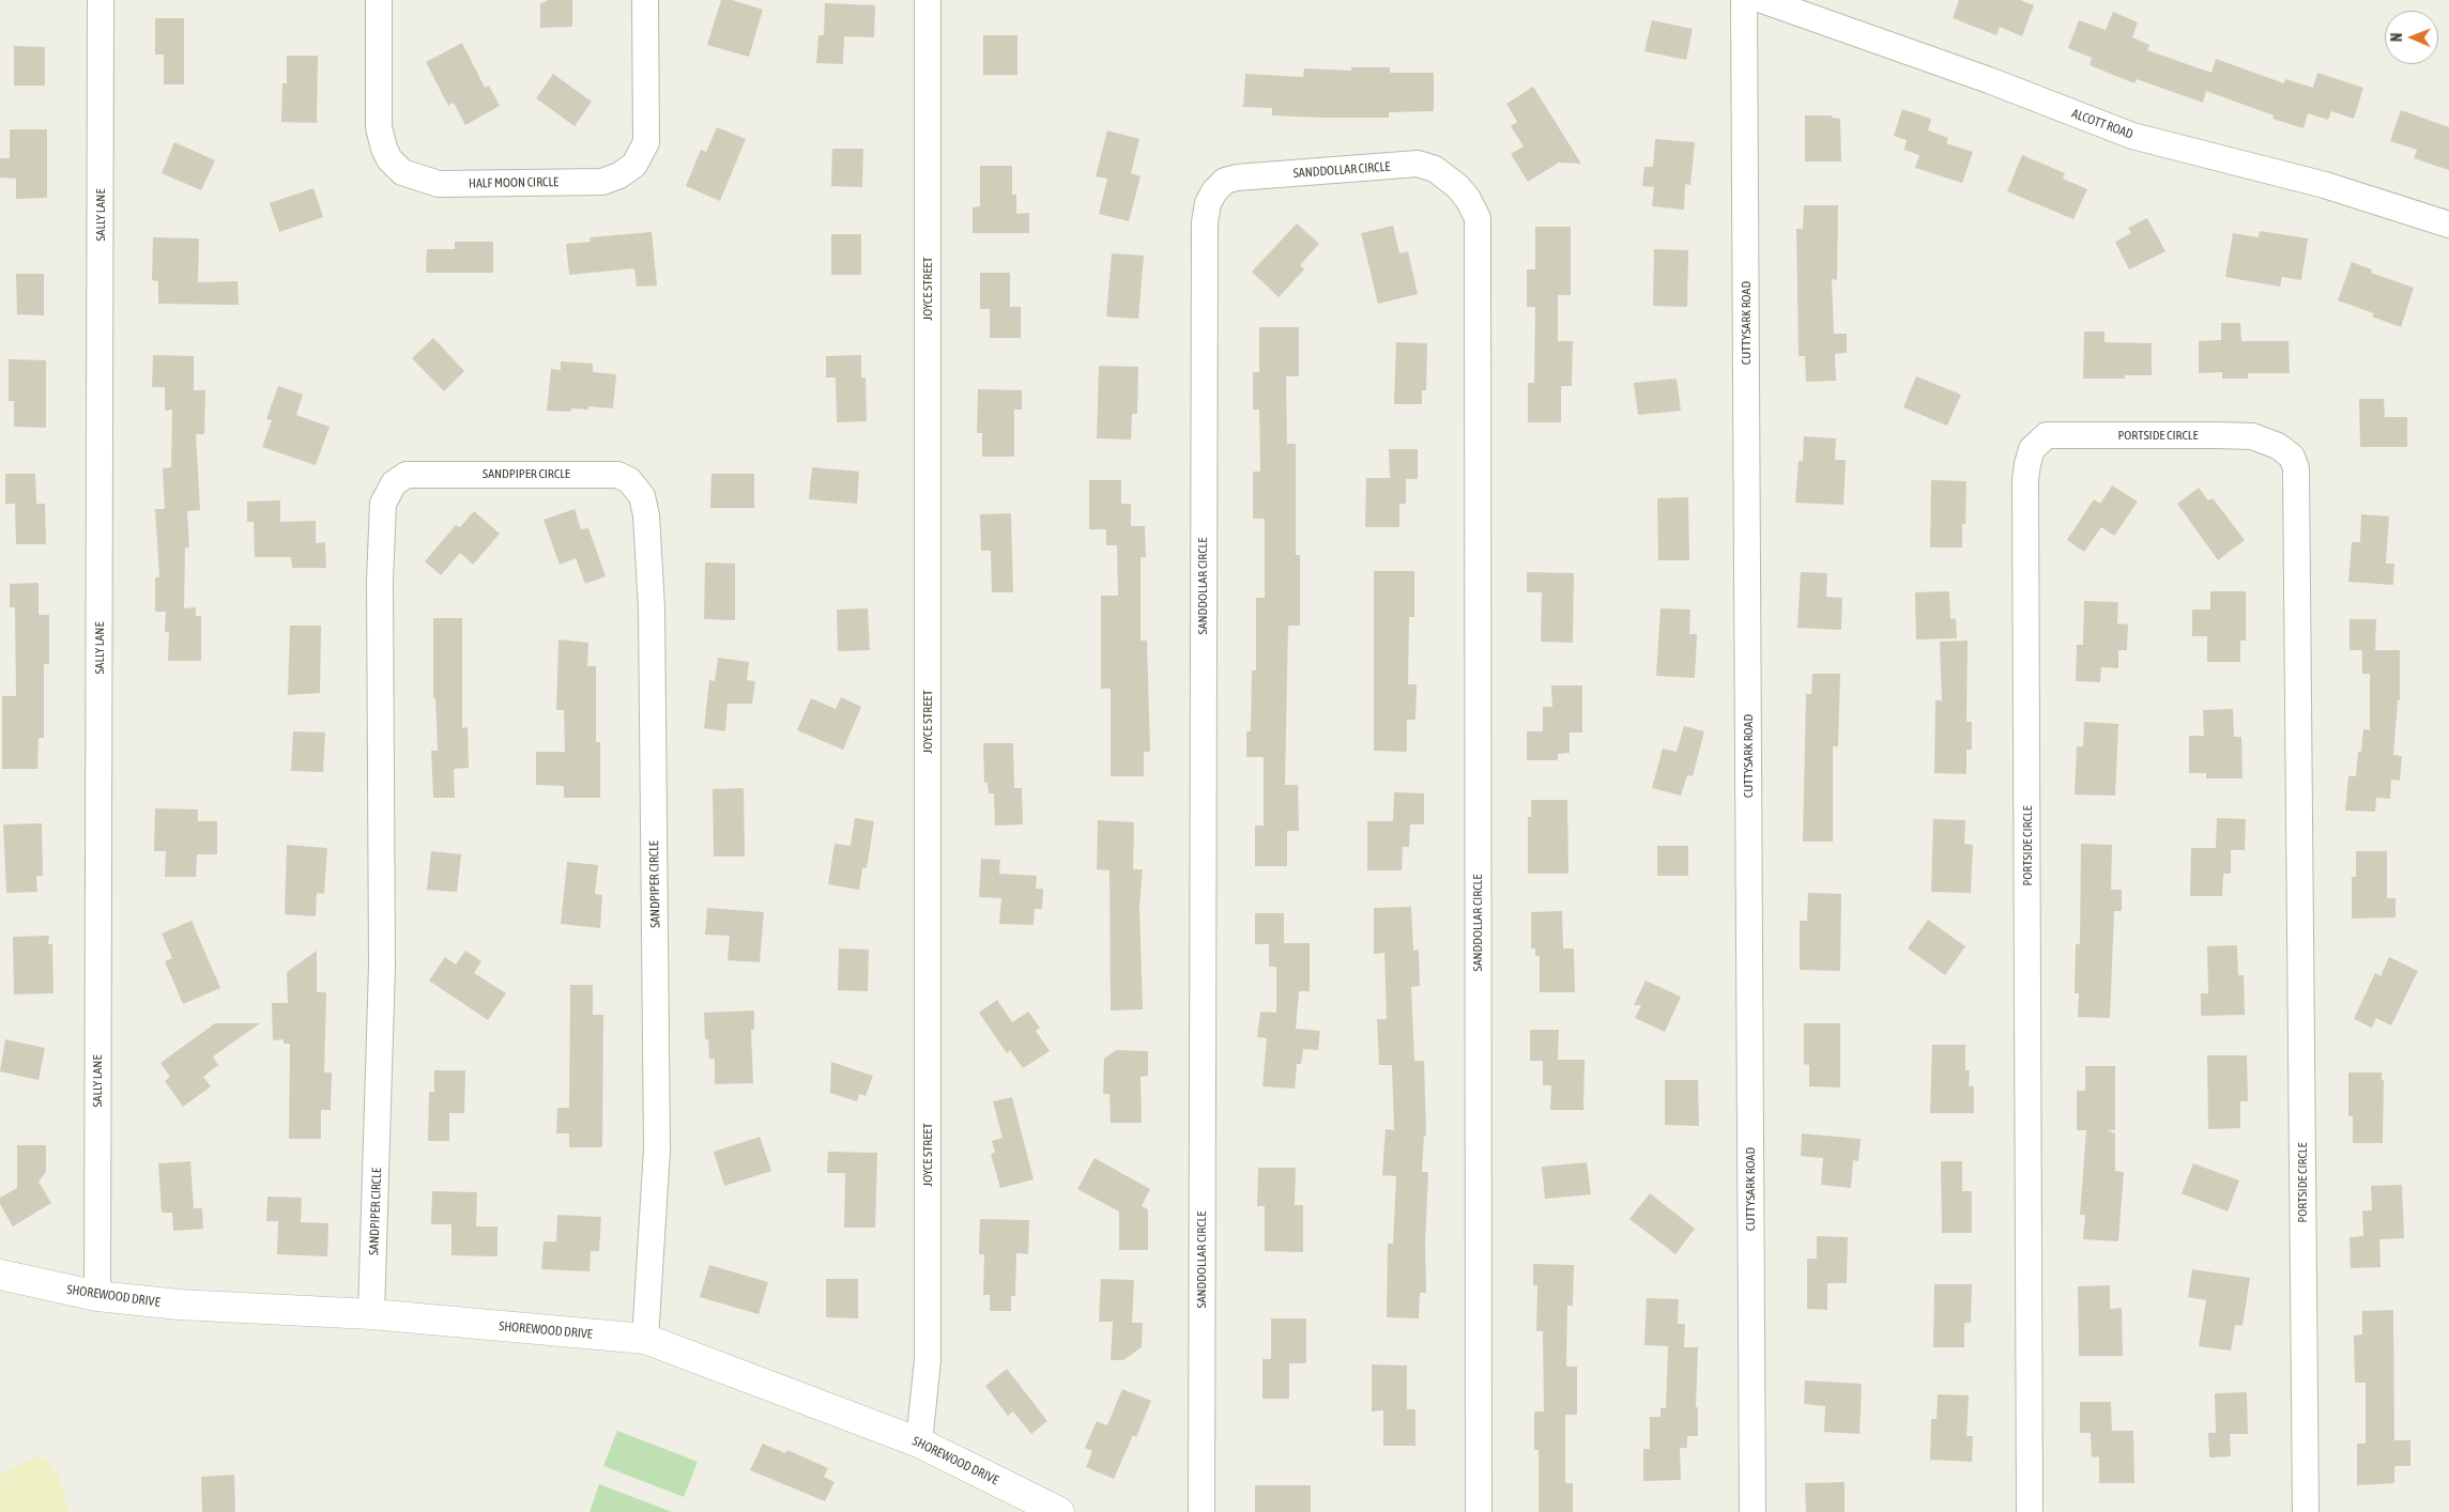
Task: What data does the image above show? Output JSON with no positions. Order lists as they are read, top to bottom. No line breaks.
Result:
{"streets":{"street":["ALCOTT ROAD","SANDDOLLAR CIRCLE","HALF MOON CIRCLE","SALLY LANE","JOYCE STREET","CUTTYSARK ROAD","PORTSIDE CIRCLE","SANDPIPER CIRCLE","SHOREWOOD DRIVE"]},"crossings":[["SALLY LANE","SHOREWOOD DRIVE"],["JOYCE STREET","SHOREWOOD DRIVE"],["SANDPIPER CIRCLE","SHOREWOOD DRIVE"]],"north":"left"}
